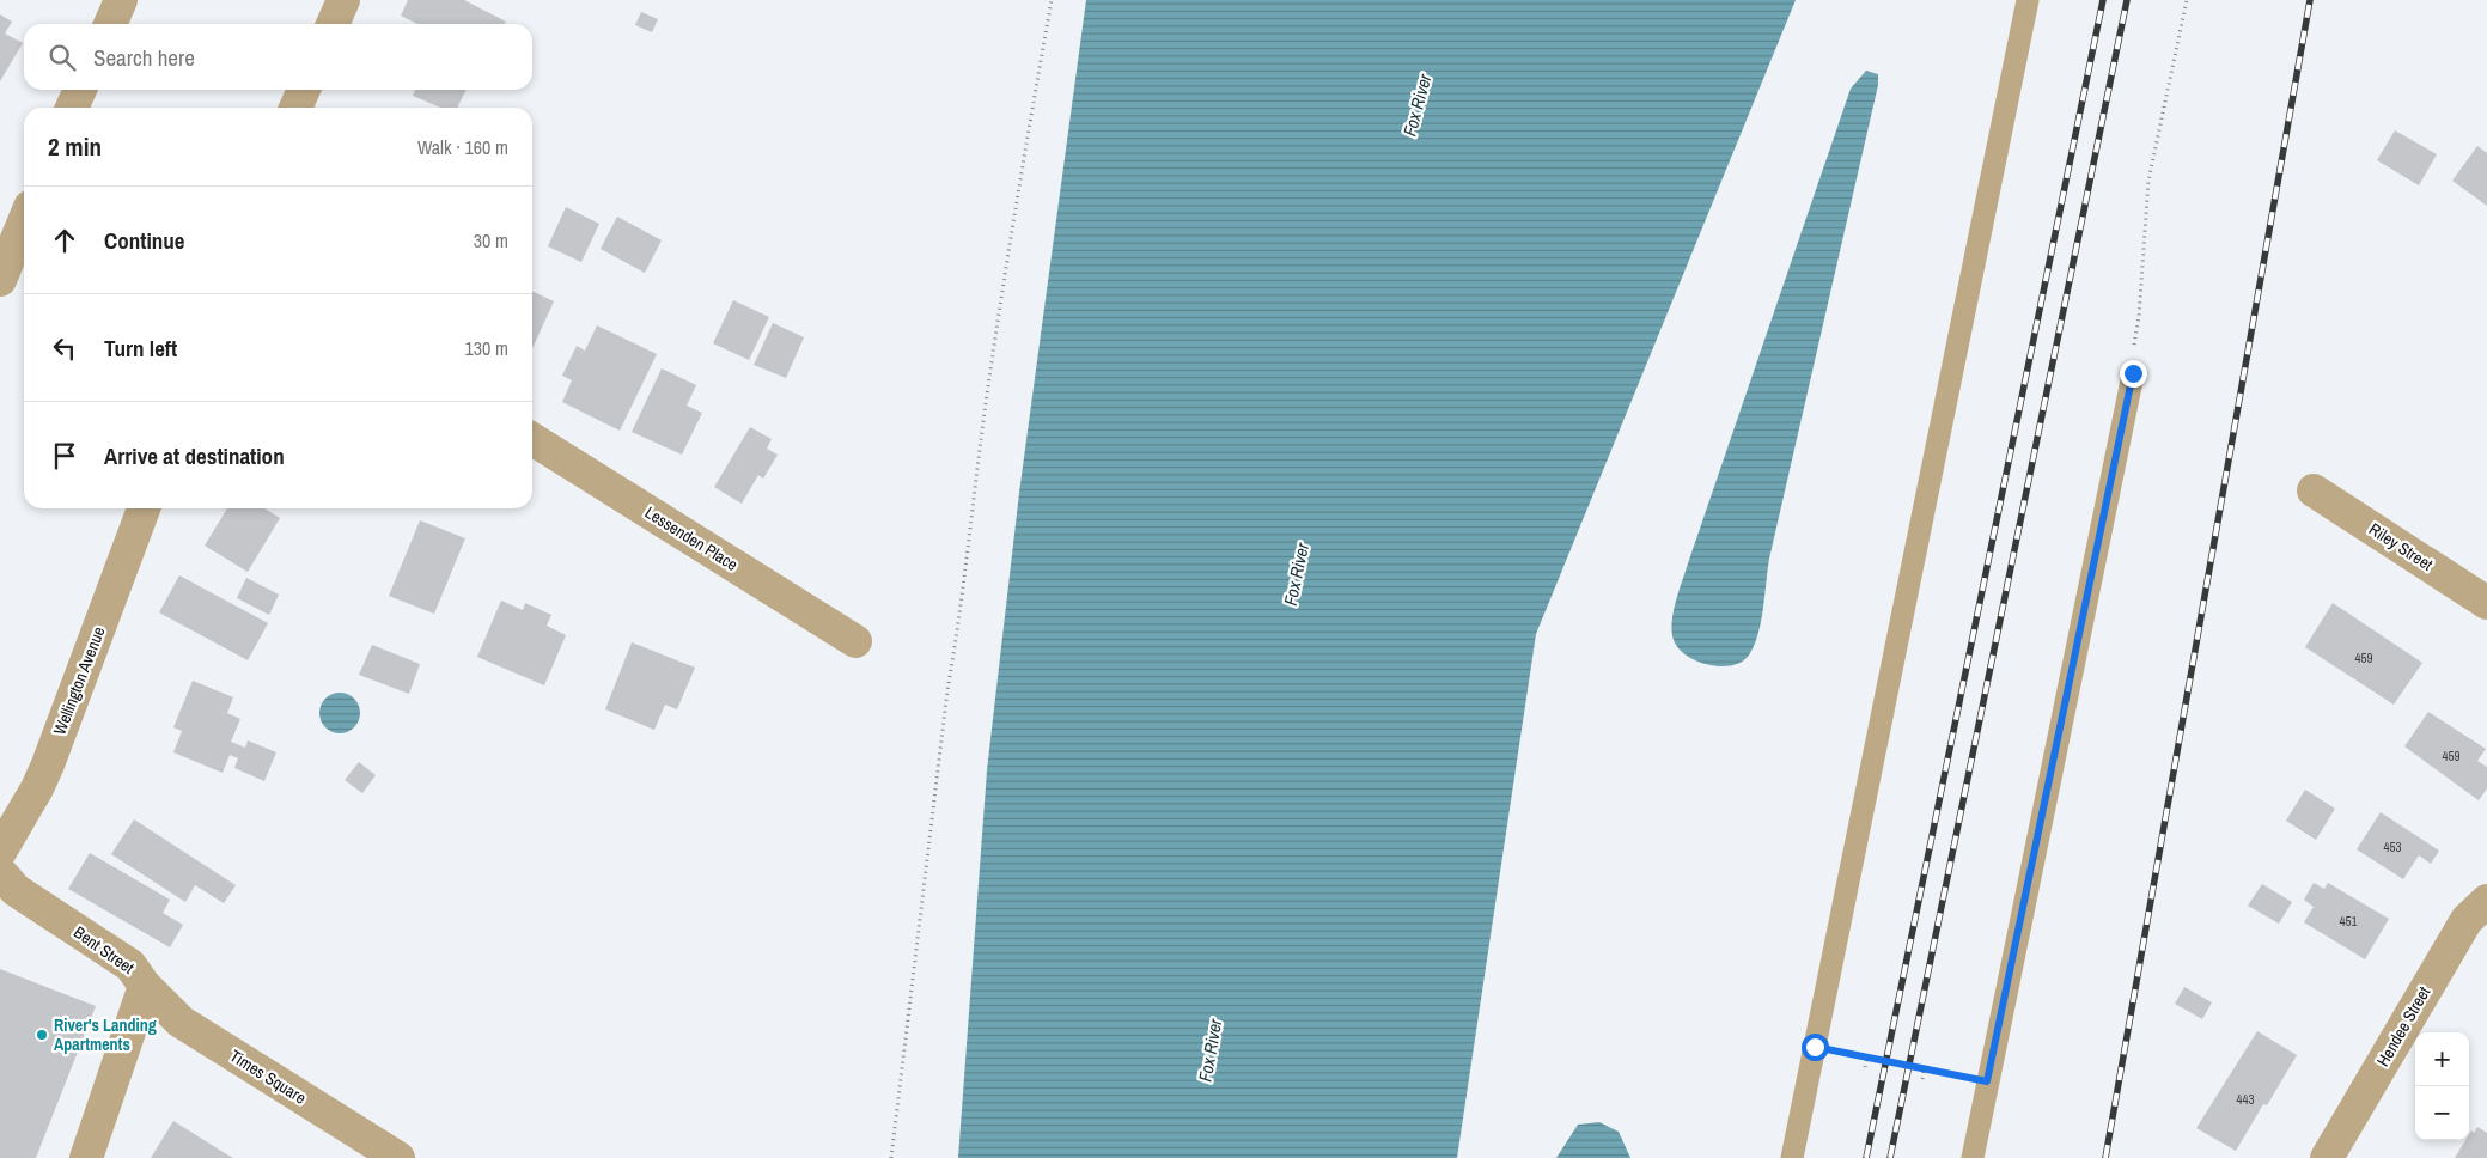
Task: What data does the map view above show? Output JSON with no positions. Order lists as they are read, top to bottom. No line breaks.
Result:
{"streets":{"street":["Lessenden Place","Riley Street","Wellington Avenue","Bent Street","Hendee Street","Times Square"]},"crossings":[["Bent Street","Times Square"]],"water":["Fox River"],"places":["River's Landing Apartments"],"house_numbers":["459","459","453","451","443"],"page":{"search":"Search here","heading":["2 min","Walk · 160 m"],"list":[["Continue","30 m"],["Turn left","130 m"],"Arrive at destination"],"map_buttons":["+","−"]}}
